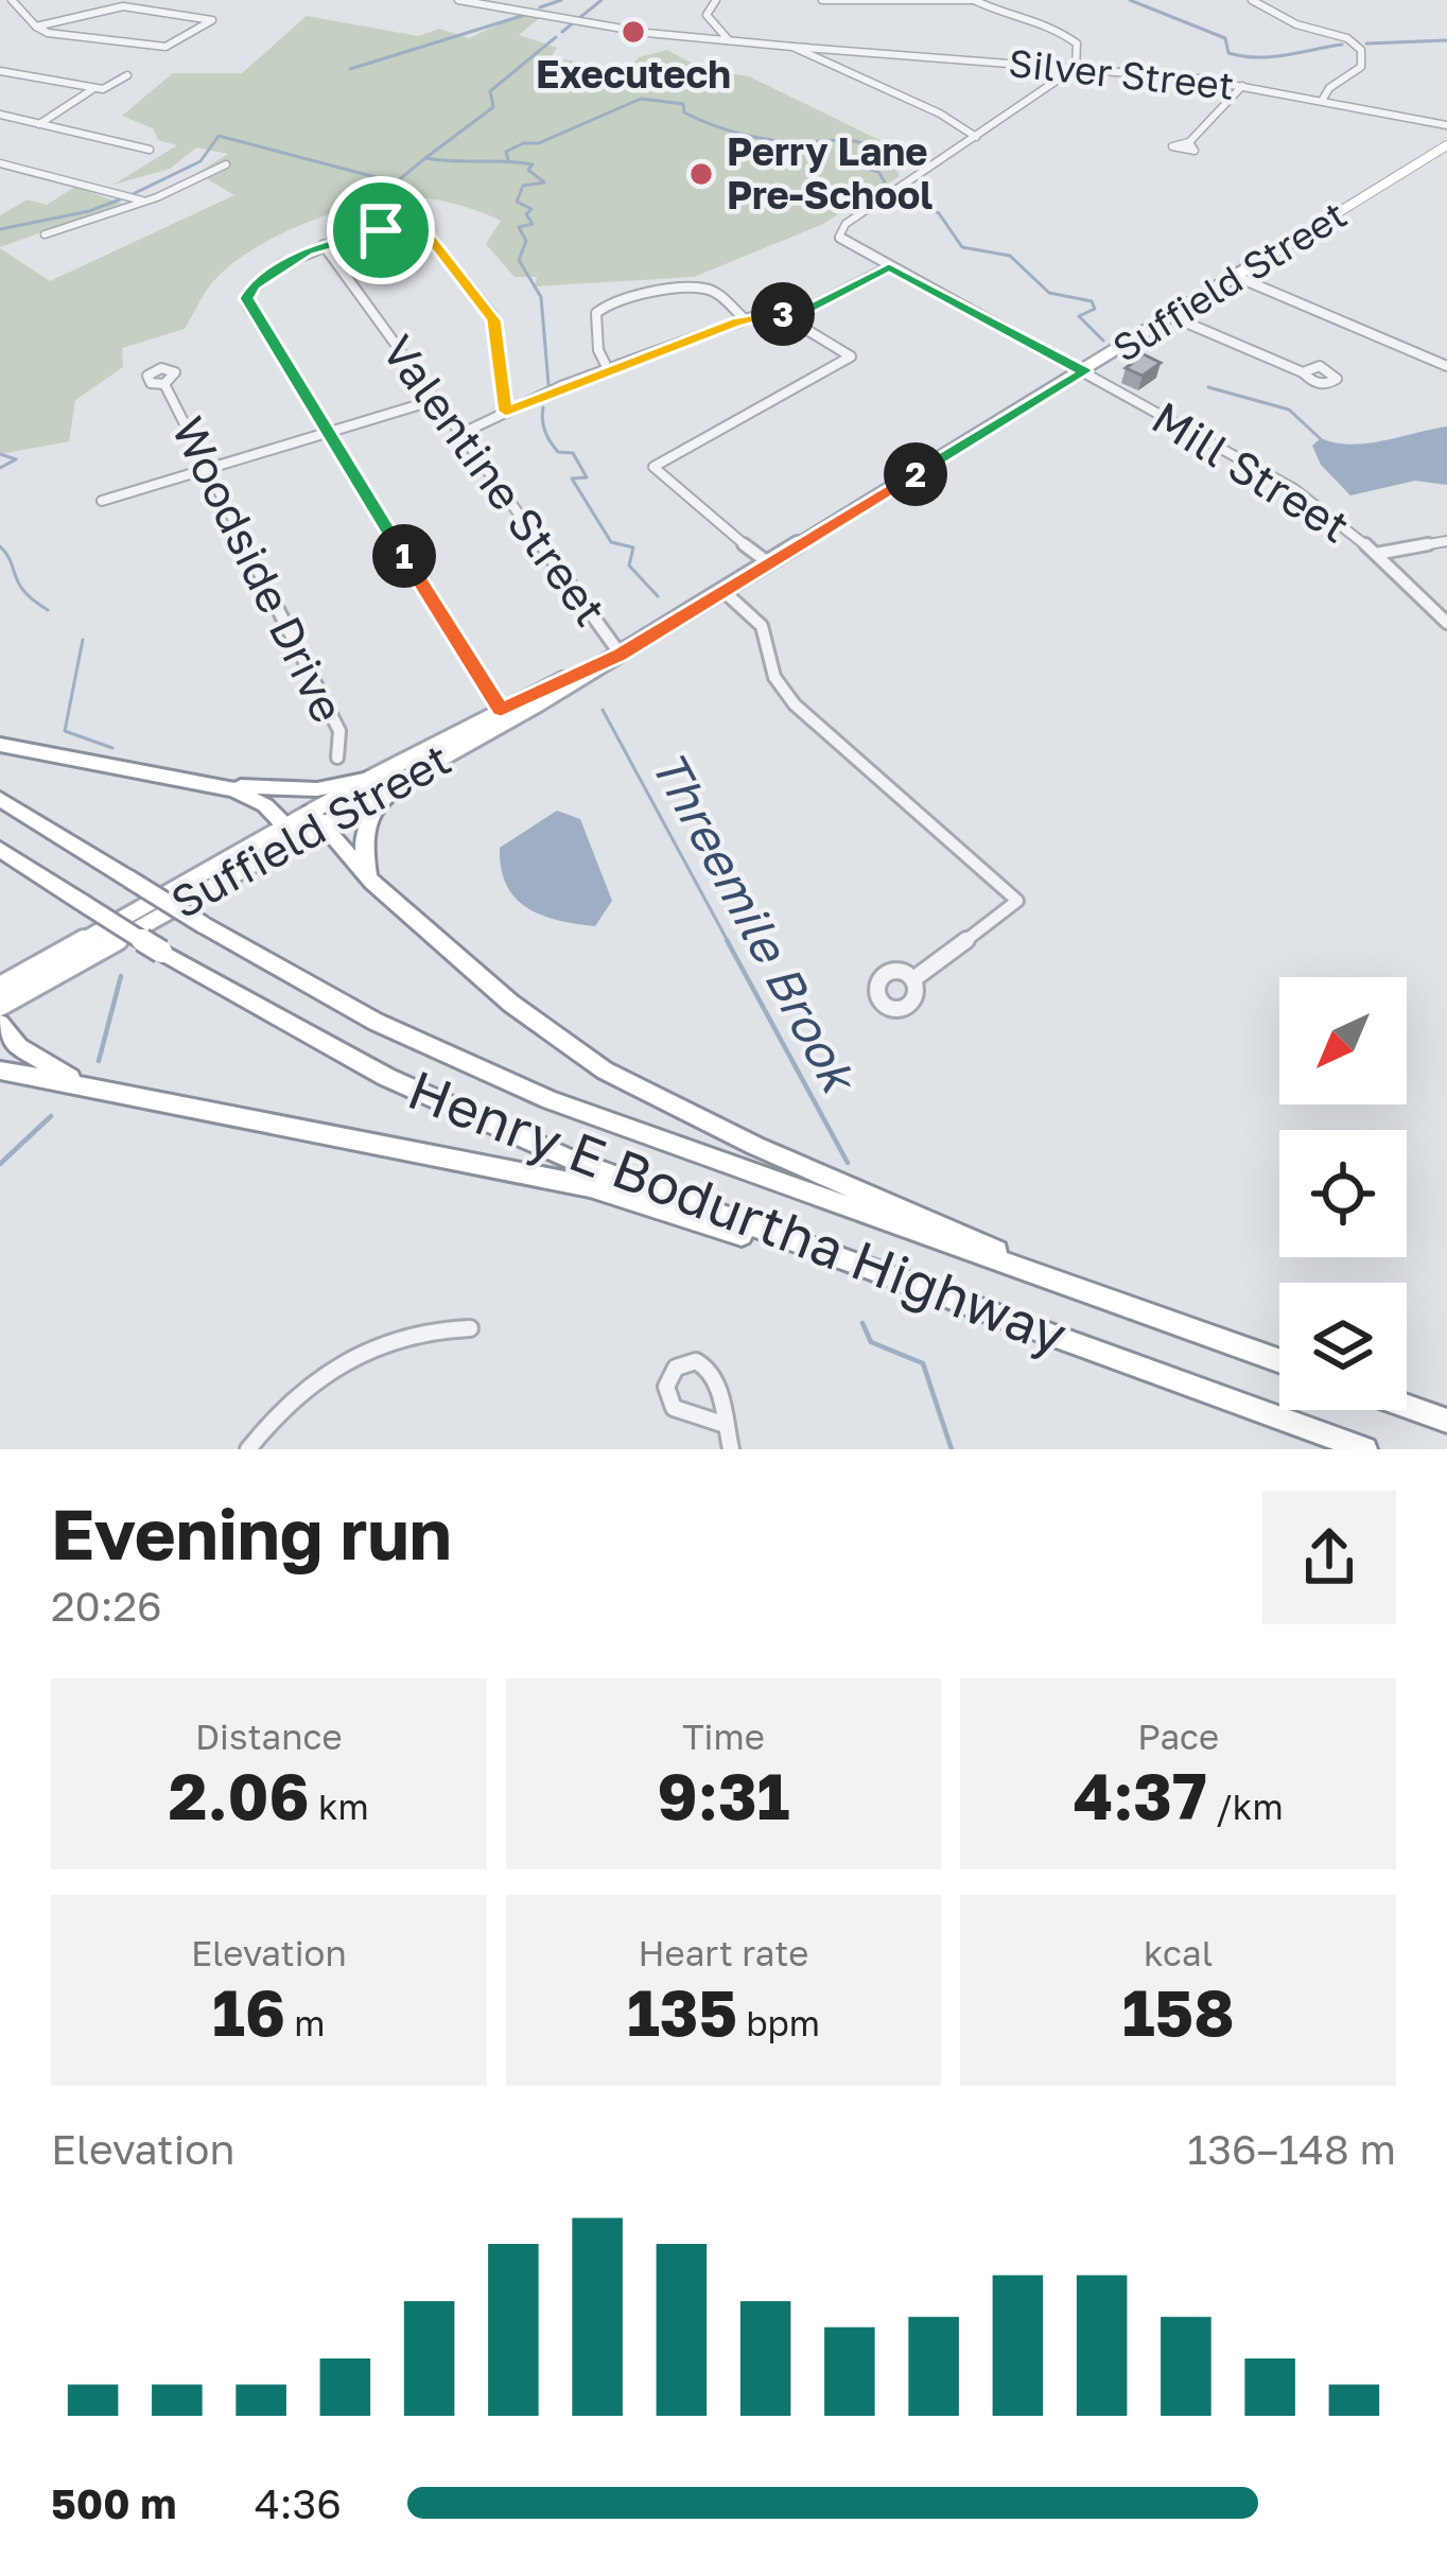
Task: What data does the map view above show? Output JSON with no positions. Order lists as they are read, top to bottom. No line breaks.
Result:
{"streets":{"highway":["Henry E Bodurtha Highway"],"main road":["Suffield Street"],"street":["Silver Street","Mill Street","Valentine Street","Woodside Drive"]},"crossings":[["Suffield Street","Mill Street"],["Suffield Street","Valentine Street"]],"water":["Threemile Brook"],"places":["Executech","Perry Lane Pre-School"],"north":"bottom left","page":{"pins":["3","2","1"],"heading":["Evening run","20:26"],"stats":[["Distance","2.06 km"],["Time","9:31"],["Pace","4:37 /km"],["Elevation","16 m"],["Heart rate","135 bpm"],["kcal","158"]],"chart":["Elevation","136–148 m"],"list":[{"name":"500 m","note":"4:36"}]}}
